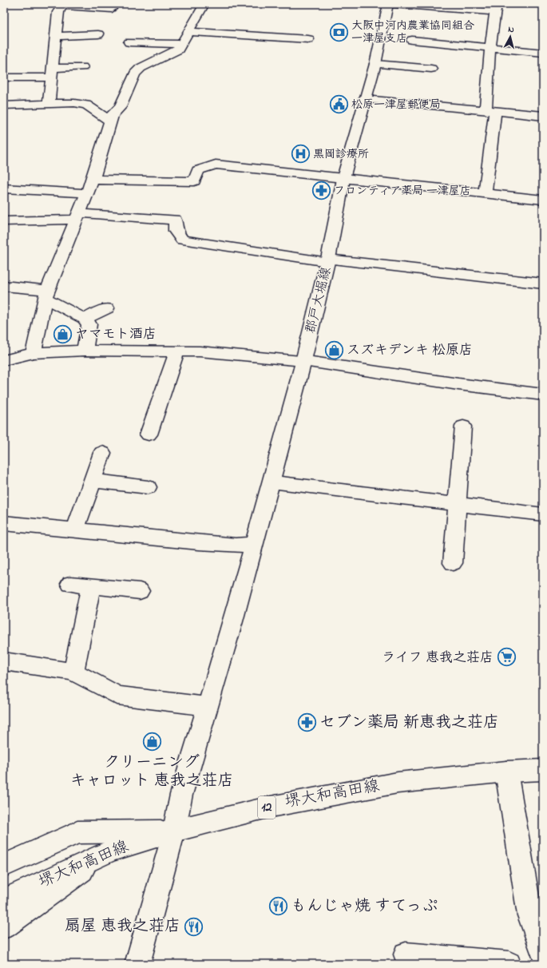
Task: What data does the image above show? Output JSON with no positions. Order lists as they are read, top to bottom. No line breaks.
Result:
{"streets":{"street":["郡戸大堀線","堺大和高田線","12"]},"crossings":[["郡戸大堀線","堺大和高田線"]],"places":{"bank":["大阪中河内農業協同組合 一津屋支店"],"public building":["松原一津屋郵便局"],"hospital":["黒岡診療所"],"pharmacy":["フロンティア薬局 一津屋店","セブン薬局 新恵我之荘店"],"shop":["ヤマモト酒店","スズキデンキ 松原店","クリーニング キャロット 恵我之荘店"],"supermarket":["ライフ 恵我之荘店"],"restaurant":["もんじゃ焼 すてっぷ","扇屋 恵我之荘店"]},"north":"top"}
